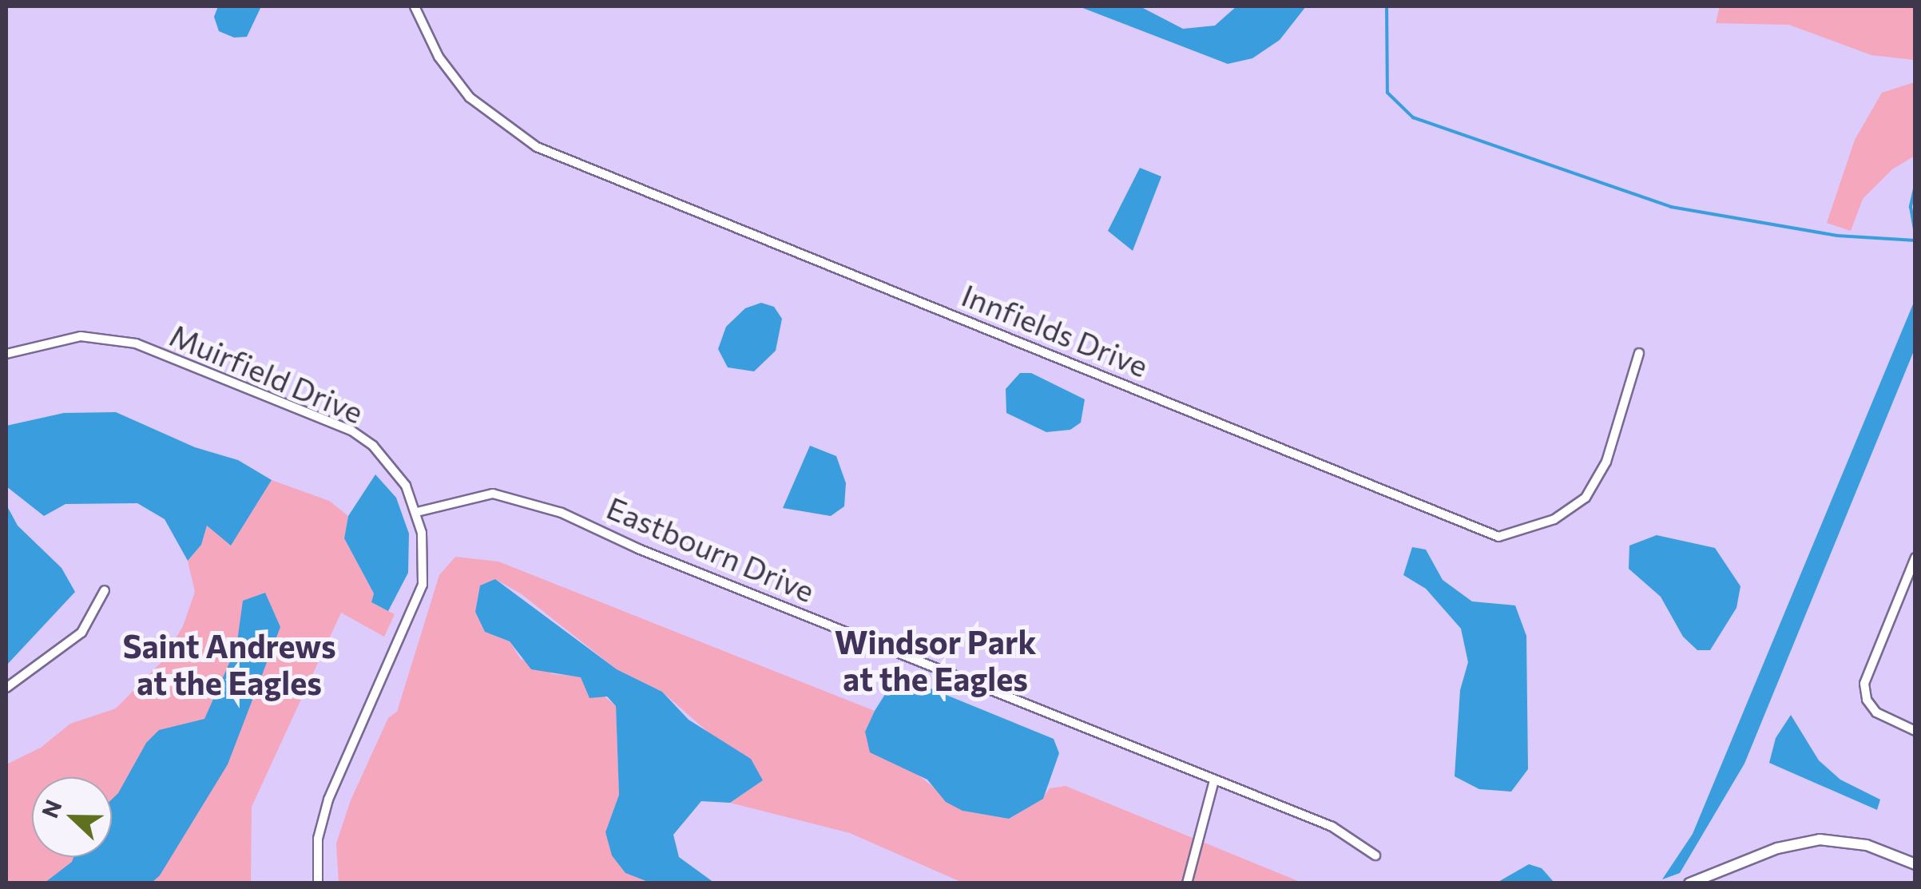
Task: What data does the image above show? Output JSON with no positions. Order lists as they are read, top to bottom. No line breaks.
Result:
{"streets":{"street":["Innfields Drive","Muirfield Drive","Eastbourn Drive"]},"crossings":[["Muirfield Drive","Eastbourn Drive"]],"districts":["Windsor Park at the Eagles","Saint Andrews at the Eagles"],"north":"left"}
